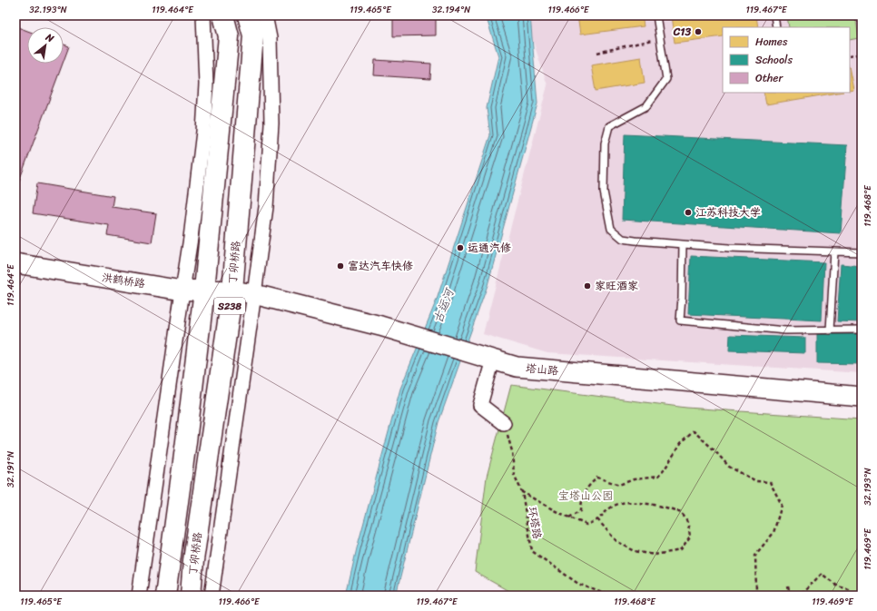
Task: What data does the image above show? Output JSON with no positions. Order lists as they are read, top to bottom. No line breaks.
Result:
{"streets":{"main road":["丁卯桥路","S238"],"street":["洪鹤桥路","塔山路"],"path":["环塔路"]},"crossings":[["丁卯桥路","洪鹤桥路"],["丁卯桥路","塔山路"],["洪鹤桥路","S238"],["洪鹤桥路","塔山路"]],"water":["古运河"],"parks":["宝塔山公园"],"places":["C13","江苏科技大学","运通汽修","富达汽车快修","家旺酒家"],"legend":["Homes","Schools","Other"],"north":"top right","coordinates":["32.193°N","119.464°E","119.465°E","32.194°N","119.466°E","119.467°E","119.468°E","32.191°N","119.469°E"]}
